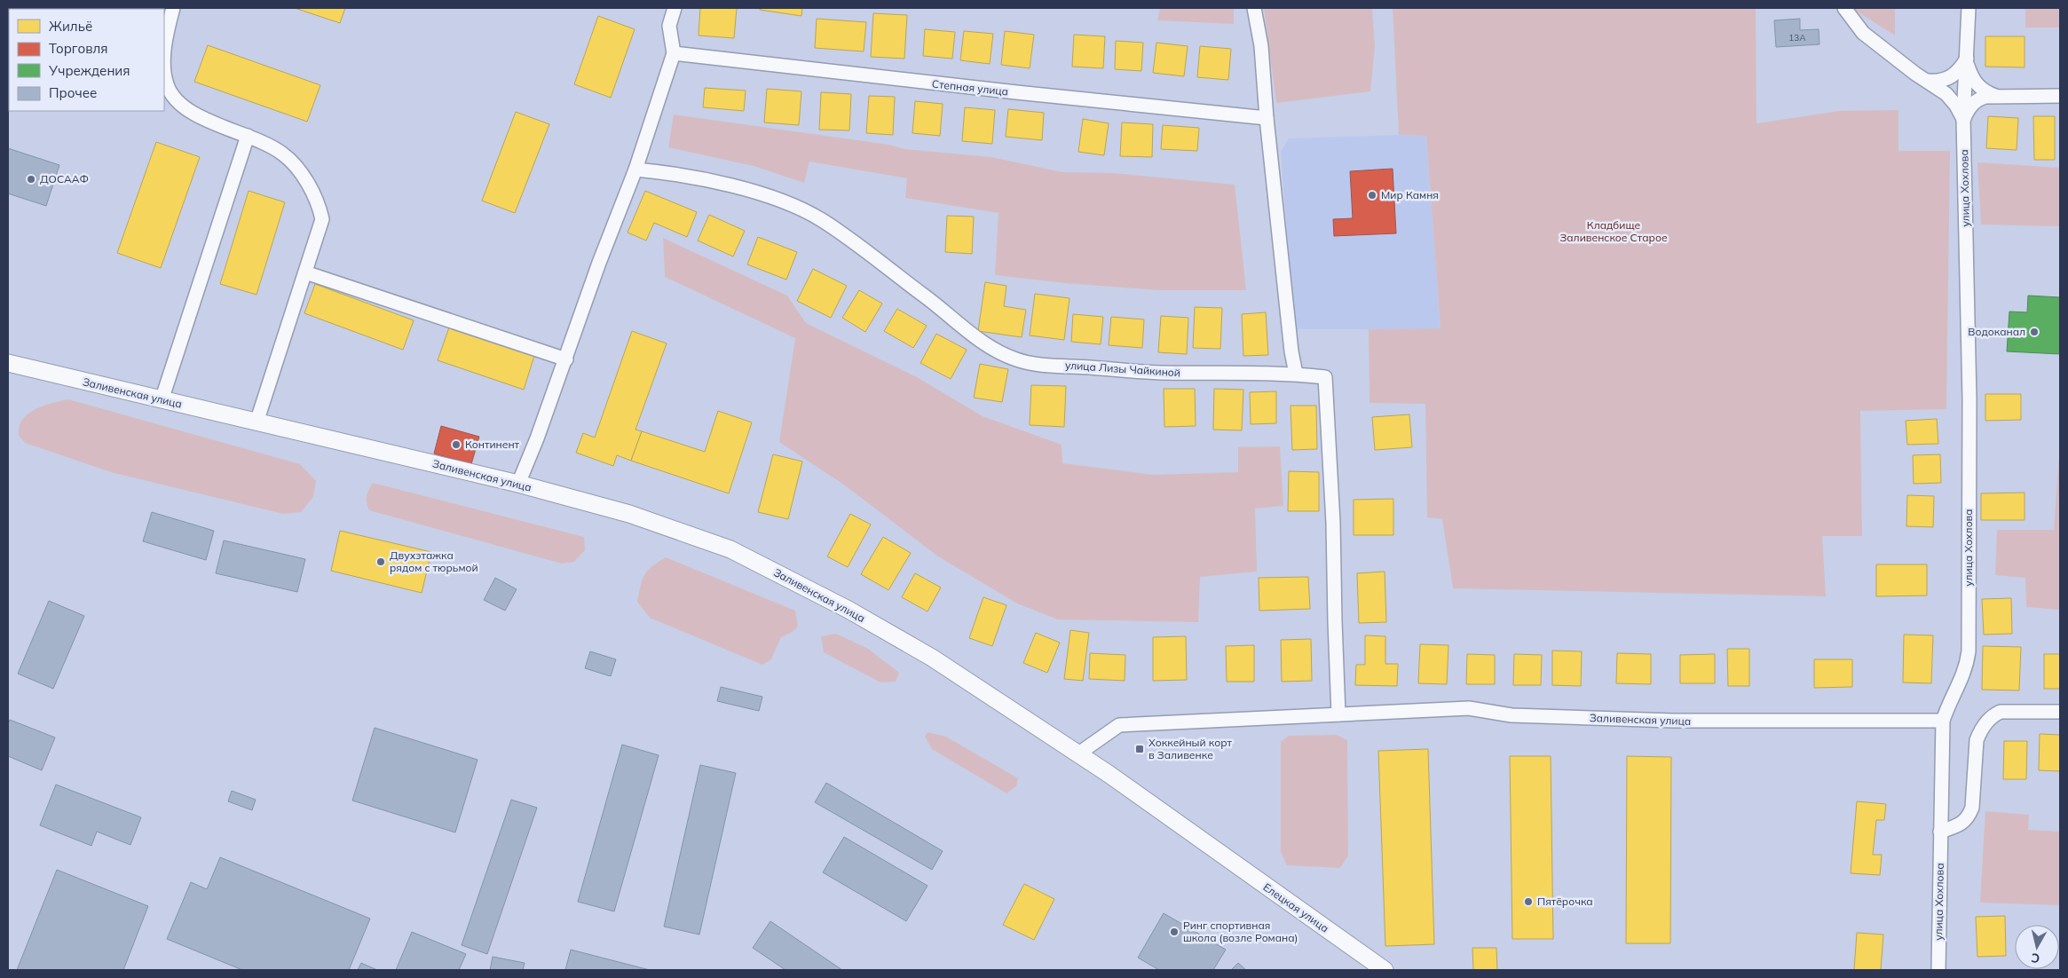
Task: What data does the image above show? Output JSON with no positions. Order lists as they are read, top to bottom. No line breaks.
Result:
{"streets":{"street":["Степная улица","улица Хохлова","улица Лизы Чайкиной","Заливенская улица","Елецкая улица"]},"crossings":[["улица Хохлова","Заливенская улица"],["улица Лизы Чайкиной","Заливенская улица"],["Заливенская улица","Елецкая улица"]],"parks":["Кладбище Заливенское Старое"],"places":{"other":["ДОСААФ","Мир Камня","Водоканал","Континент","Двухэтажка рядом с тюрьмой","Пятёрочка","Ринг спортивная школа (возле Романа)"],"transit":["Хоккейный корт в Заливенке"]},"house_numbers":["13А"],"legend":["Жильё","Торговля","Учреждения","Прочее"],"north":"bottom"}
